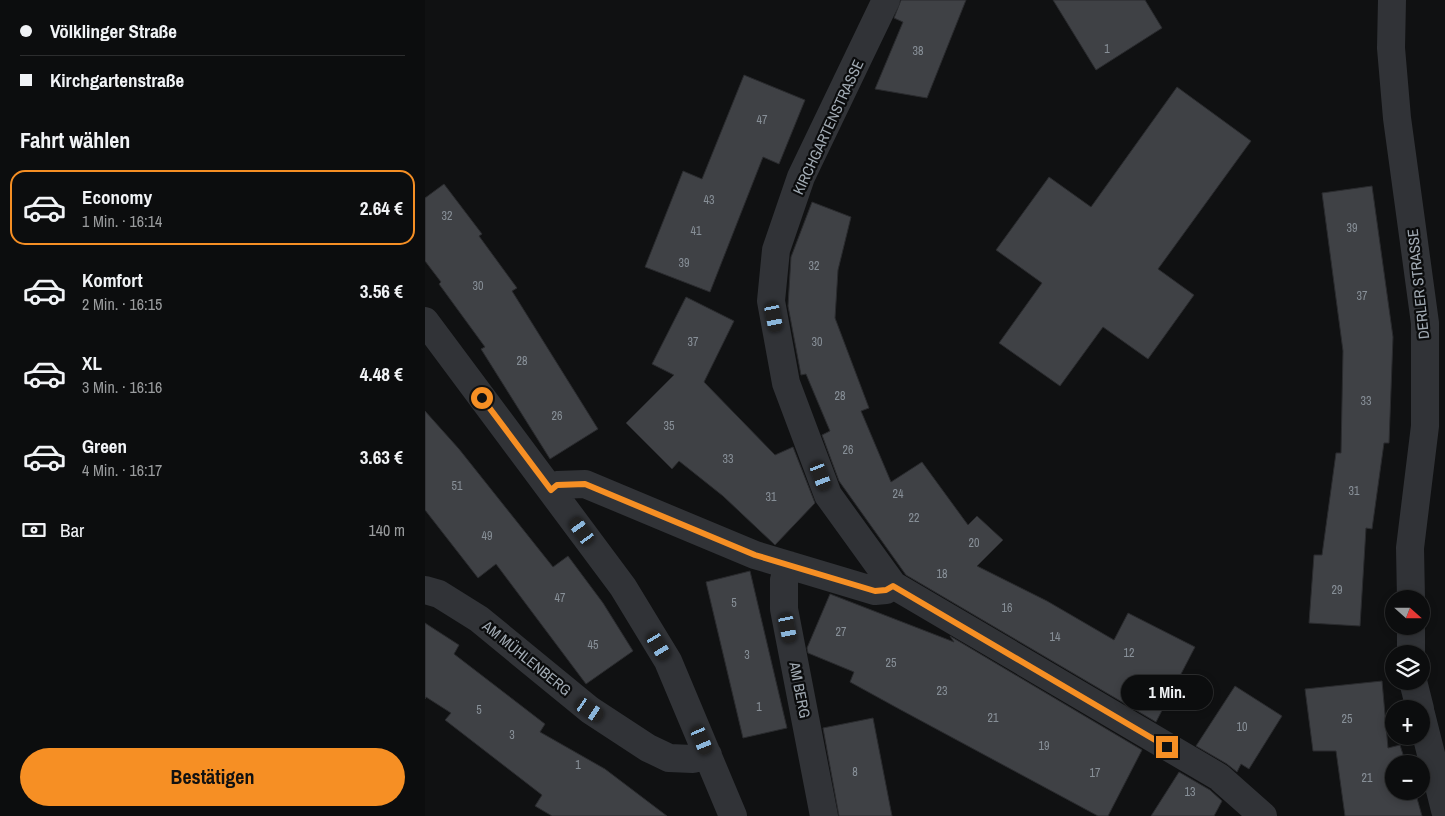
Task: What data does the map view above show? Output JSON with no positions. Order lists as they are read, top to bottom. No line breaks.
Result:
{"streets":{"street":["KIRCHGARTENSTRASSE","DERLER STRASSE","AM MÜHLENBERG","AM BERG"]},"house_numbers":["1","38","47","43","32","39","41","39","32","30","37","37","30","28","28","33","26","35","26","33","51","31","24","31","22","49","20","18","29","47","5","16","27","14","45","12","3","25","23","1","5","21","25","10","3","19","1","8","17","21","13"],"north":"right","page":{"banner":["Völklinger Straße","Kirchgartenstraße"],"heading":"Fahrt wählen","list":[{"name":"Economy","note":"1 Min. · 16:14","value":"2.64 €"},{"name":"Komfort","note":"2 Min. · 16:15","value":"3.56 €"},{"name":"XL","note":"3 Min. · 16:16","value":"4.48 €"},{"name":"Green","note":"4 Min. · 16:17","value":"3.63 €"}],"pay":["Bar","140 m"],"map_buttons":["+","−"],"bubble":"1 Min.","buttons":"Bestätigen"}}
